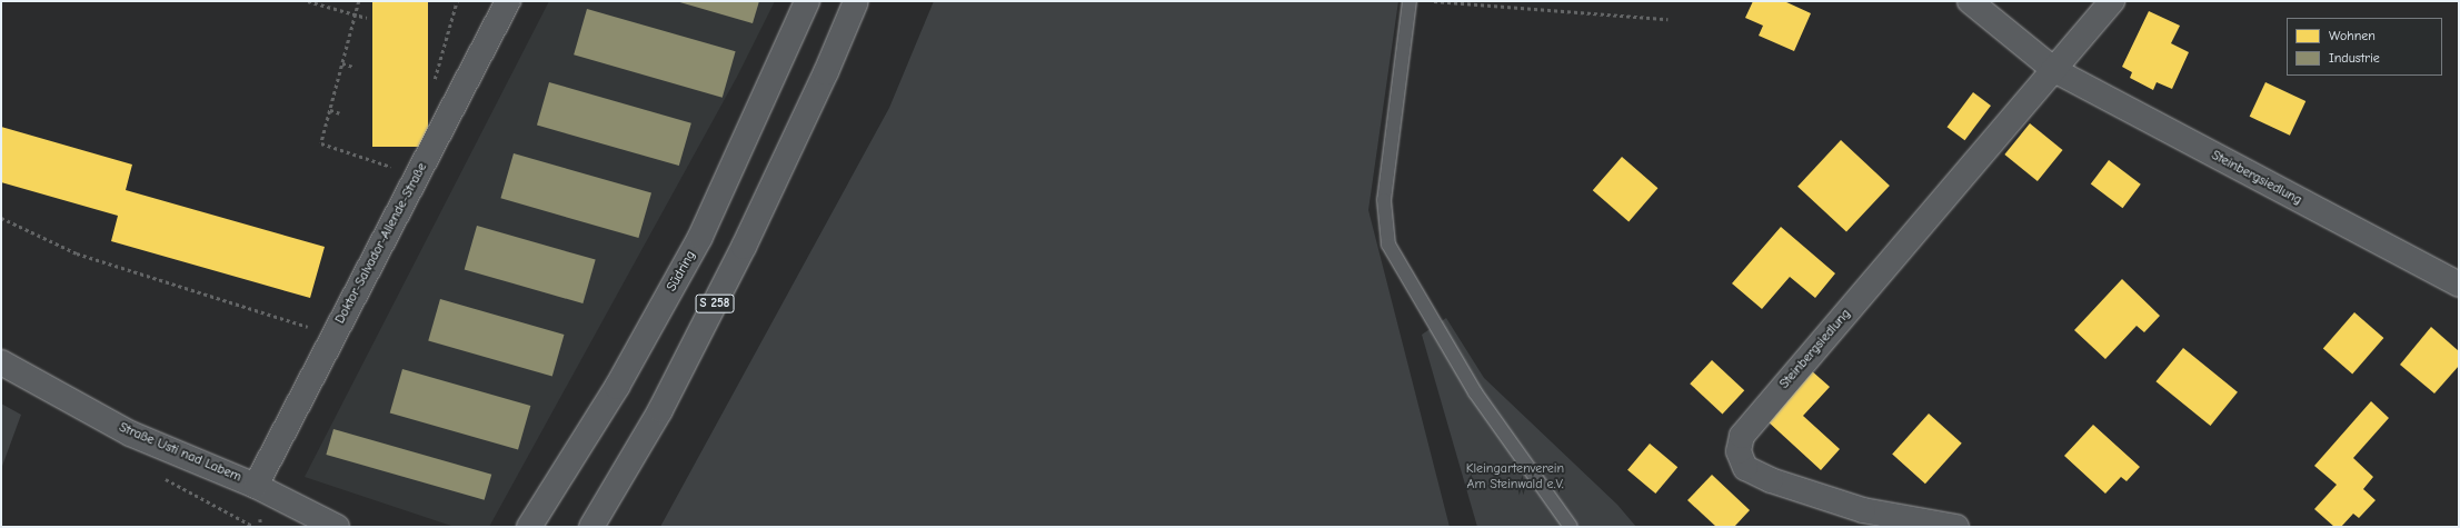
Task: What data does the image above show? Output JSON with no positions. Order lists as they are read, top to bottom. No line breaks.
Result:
{"streets":{"street":["Steinbergsiedlung","Doktor-Salvador-Allende-Straße","Südring","S 258","Straße Usti nad Labem"]},"crossings":[["Doktor-Salvador-Allende-Straße","Straße Usti nad Labem"]],"parks":["Kleingartenverein Am Steinwald e.V."],"legend":["Wohnen","Industrie"]}
